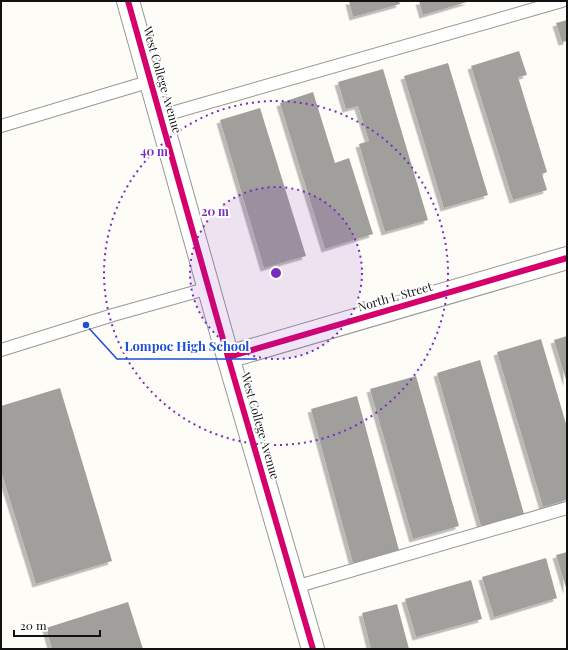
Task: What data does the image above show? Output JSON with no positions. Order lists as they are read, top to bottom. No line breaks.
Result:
{"streets":{"street":["West College Avenue","North L Street"]},"crossings":[["West College Avenue","North L Street"]],"places":["Lompoc High School"],"scale_bar":"20 m","rings":["40 m","20 m"]}
